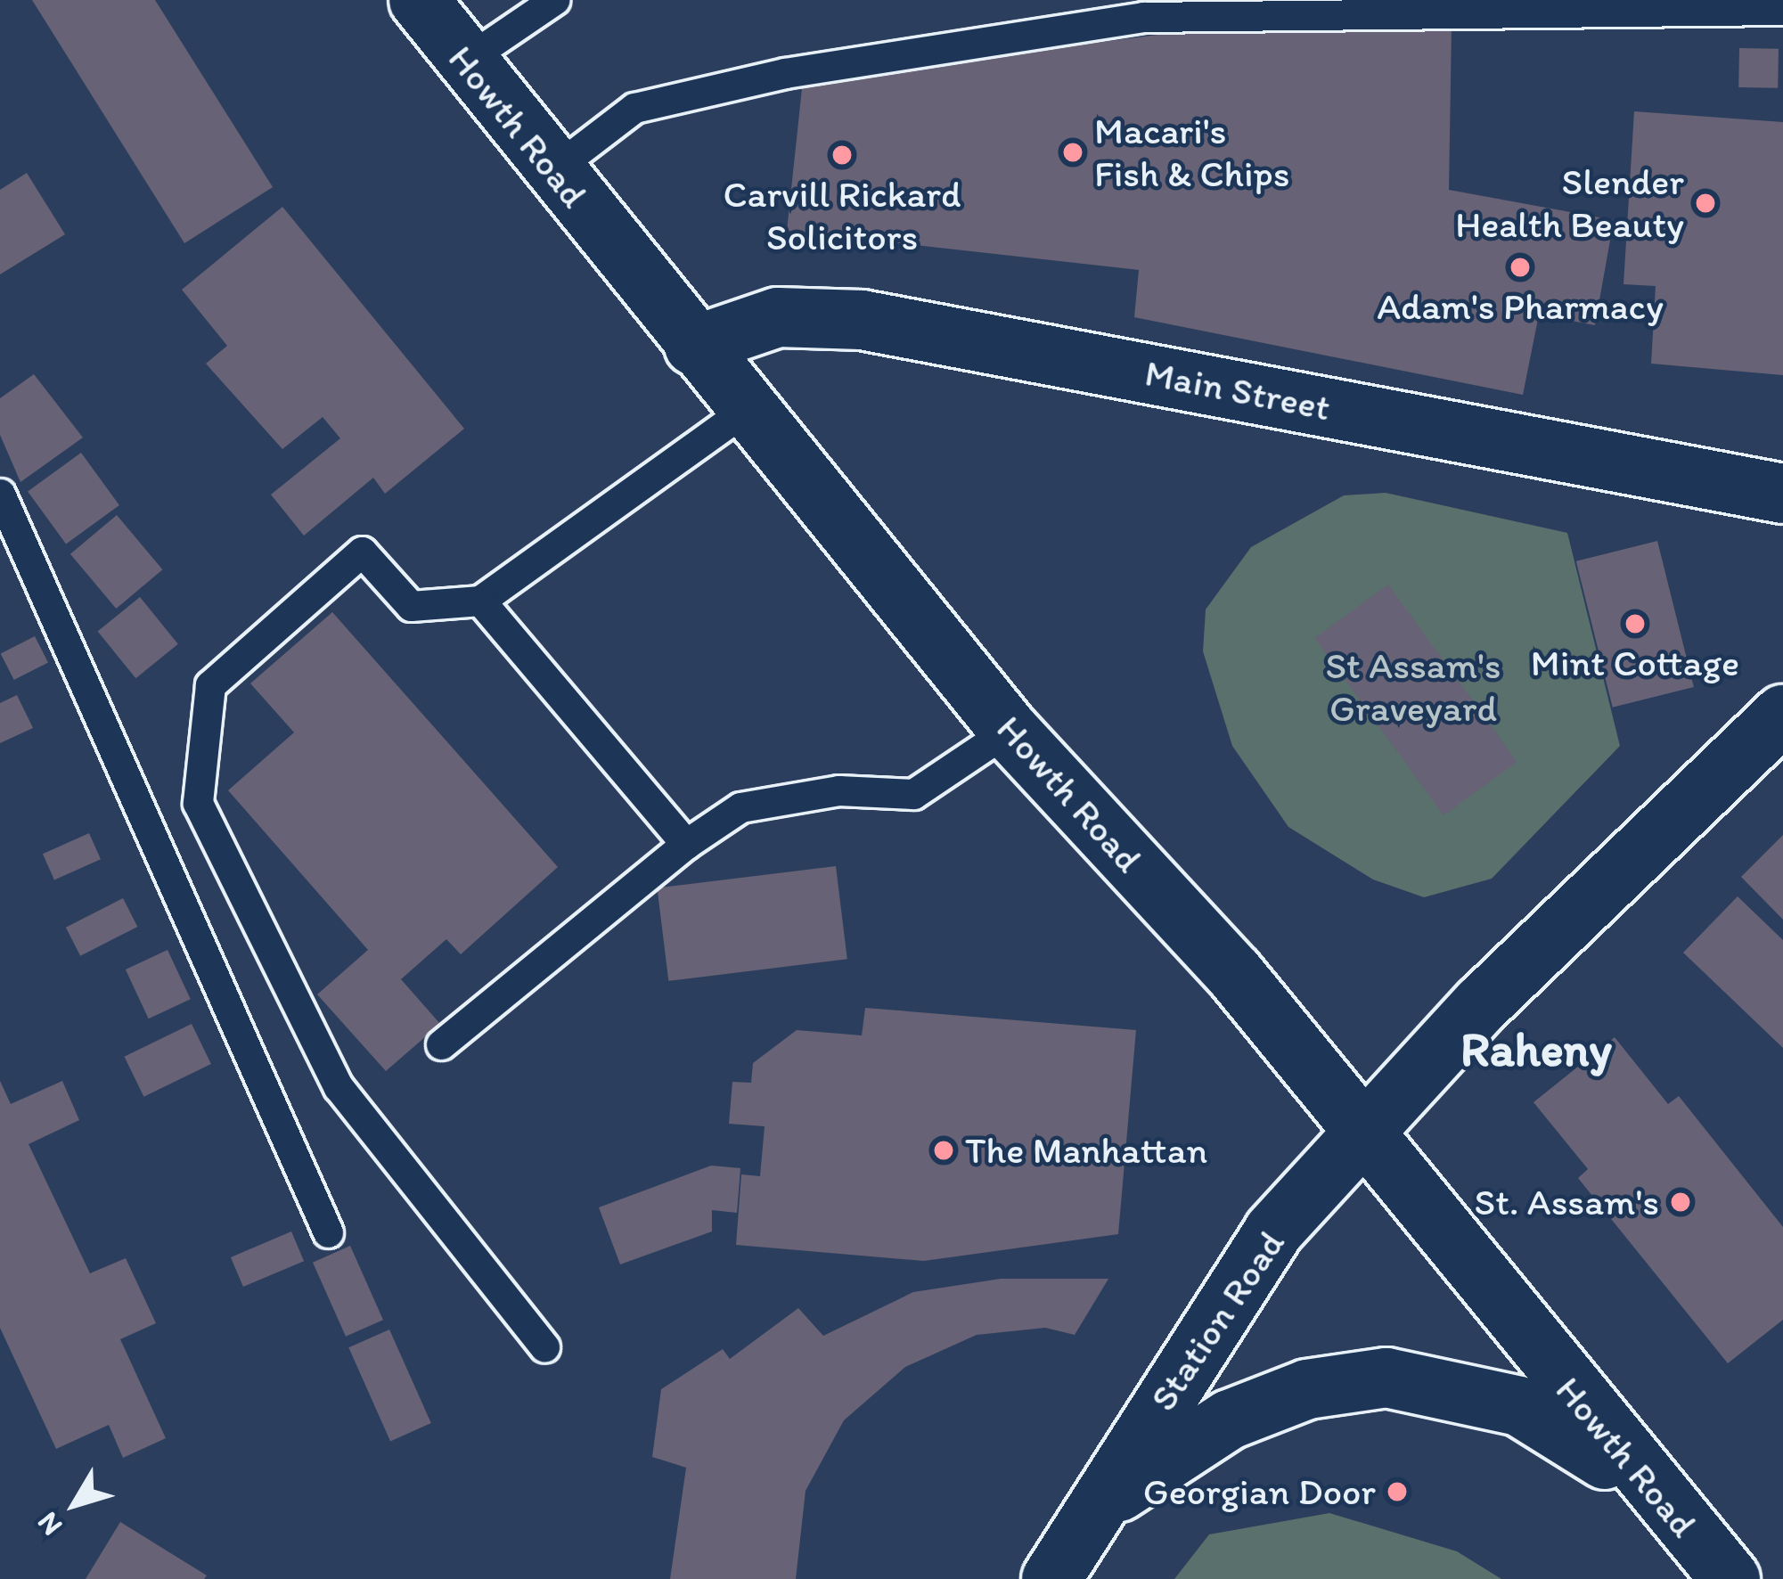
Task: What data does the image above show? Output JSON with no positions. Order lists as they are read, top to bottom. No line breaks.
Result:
{"streets":{"main road":["Howth Road","Main Street","Station Road"]},"crossings":[["Howth Road","Main Street"],["Howth Road","Station Road"]],"districts":["Raheny"],"parks":["St Assam's Graveyard"],"places":["Macari's Fish & Chips","Carvill Rickard Solicitors","Slender Health Beauty","Adam's Pharmacy","Mint Cottage","The Manhattan","St. Assam's","Georgian Door"],"north":"bottom left"}
